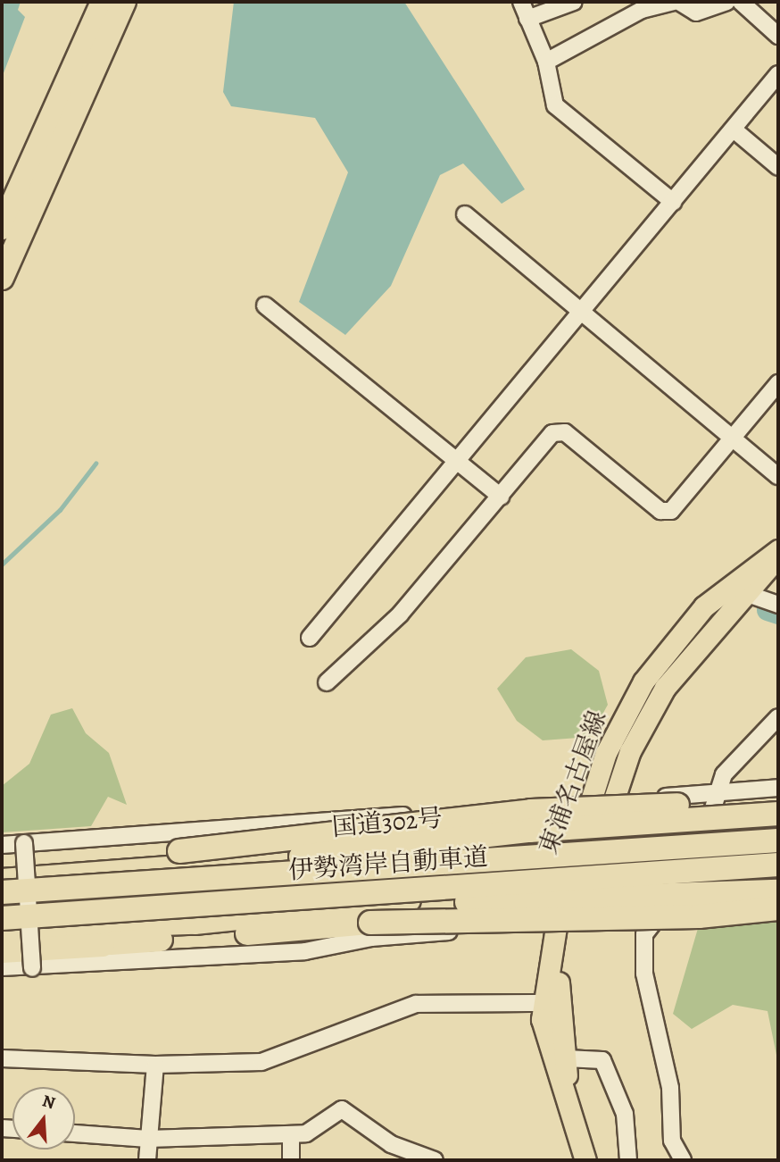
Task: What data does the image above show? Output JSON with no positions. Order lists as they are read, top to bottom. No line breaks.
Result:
{"streets":{"highway":["国道302号","伊勢湾岸自動車道"],"main road":["東浦名古屋線"]},"crossings":[["東浦名古屋線","国道302号"]],"north":"top"}
